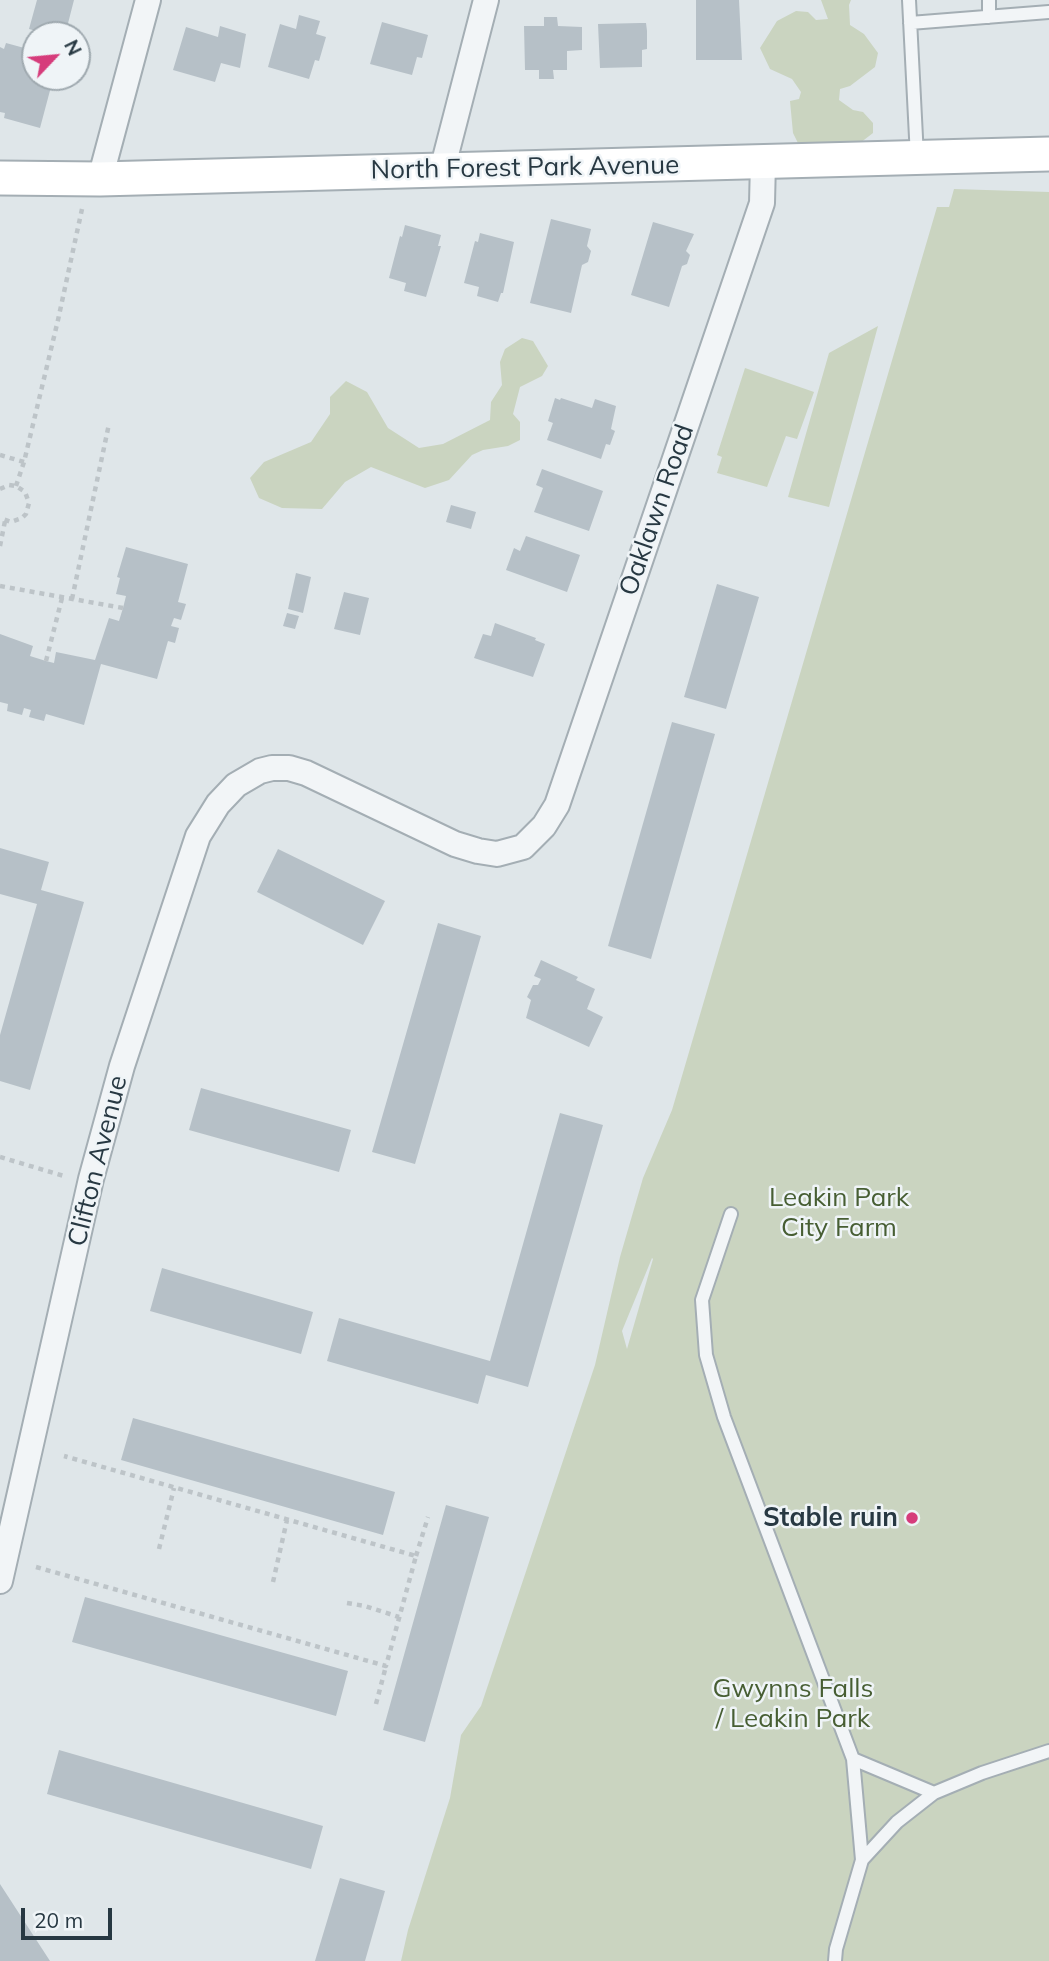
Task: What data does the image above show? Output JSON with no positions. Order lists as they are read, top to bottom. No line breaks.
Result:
{"streets":{"main road":["North Forest Park Avenue"],"street":["Oaklawn Road","Clifton Avenue"]},"crossings":[["North Forest Park Avenue","Oaklawn Road"],["Oaklawn Road","Clifton Avenue"]],"parks":["Leakin Park City Farm","Gwynns Falls / Leakin Park"],"places":["Stable ruin"],"scale_bar":"20 m","north":"top right"}
